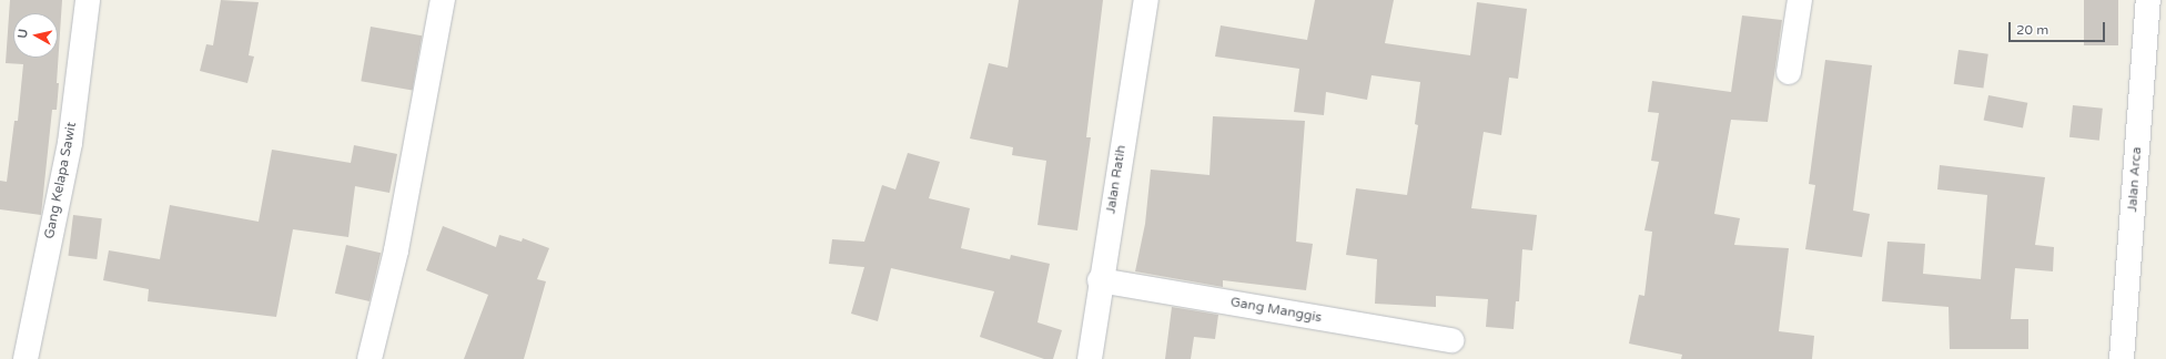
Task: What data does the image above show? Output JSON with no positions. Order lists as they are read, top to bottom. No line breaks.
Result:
{"streets":{"street":["Jalan Ratih","Jalan Arca","Gang Kelapa Sawit","Gang Manggis"]},"crossings":[["Jalan Ratih","Gang Manggis"]],"scale_bar":"20 m","north":"left"}
